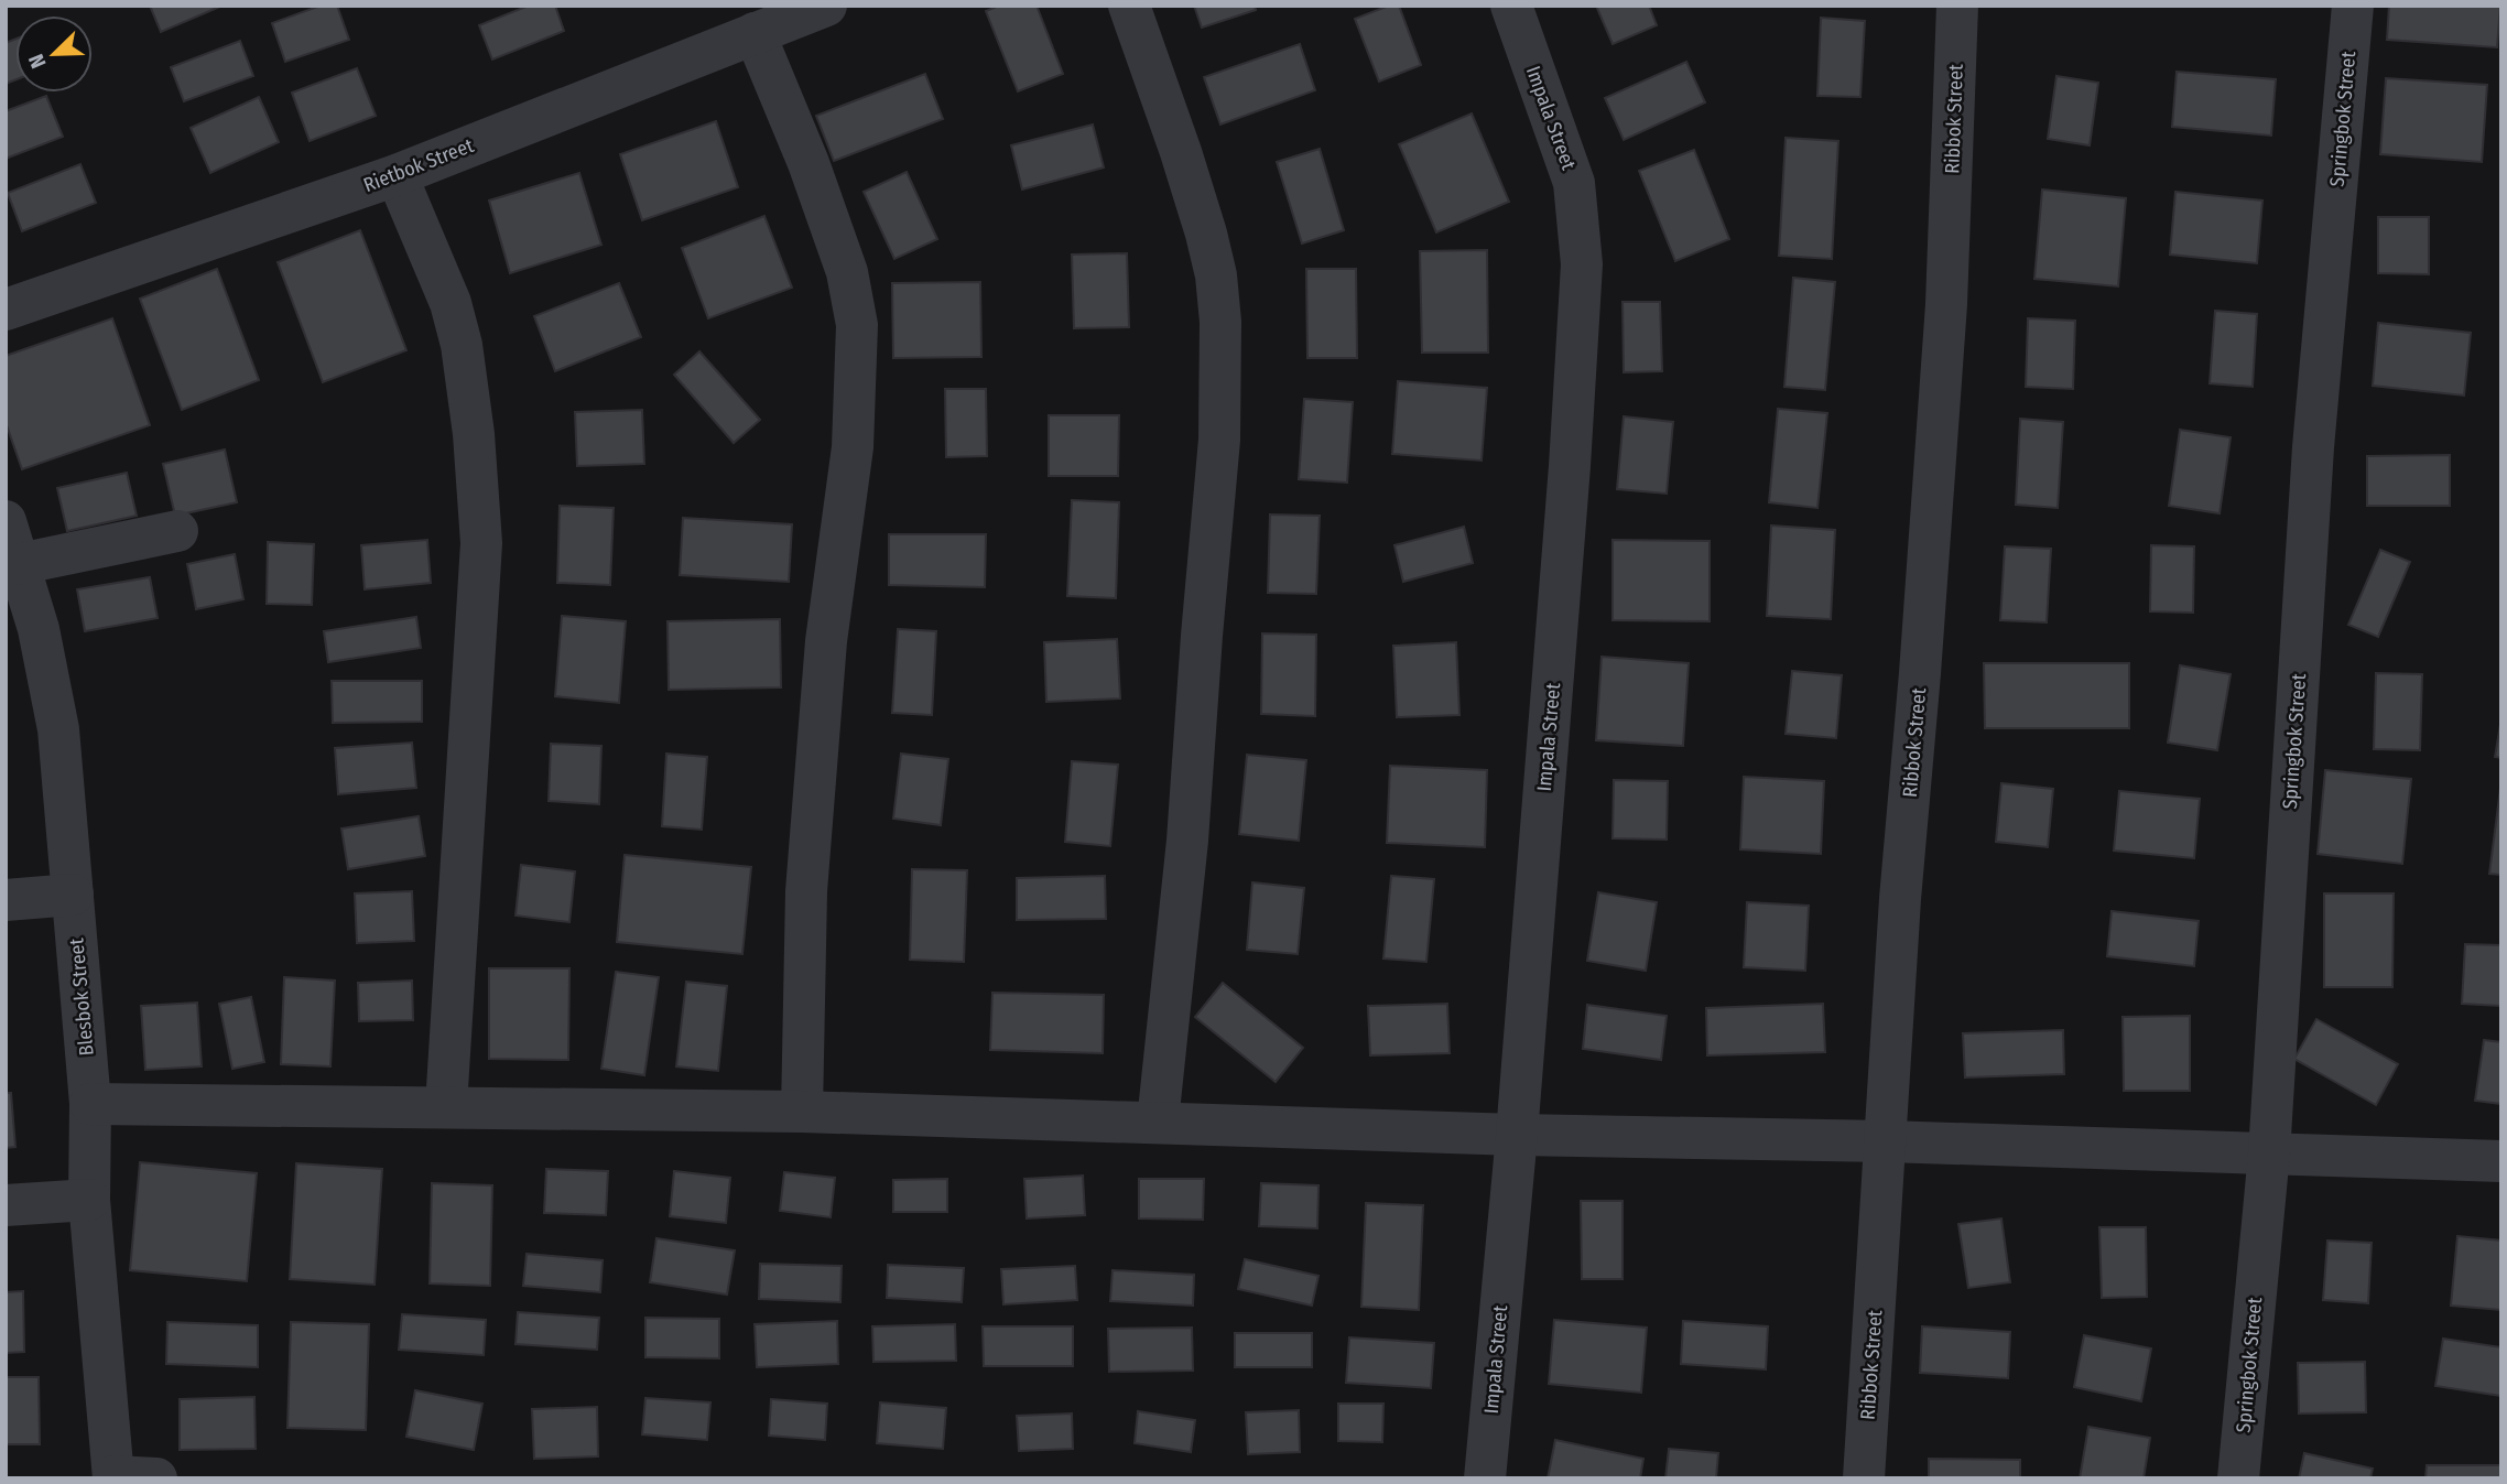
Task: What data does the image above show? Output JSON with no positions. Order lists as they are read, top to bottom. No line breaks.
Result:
{"streets":{"street":["Impala Street","Ribbok Street","Springbok Street","Rietbok Street","Blesbok Street"]},"north":"bottom left"}
